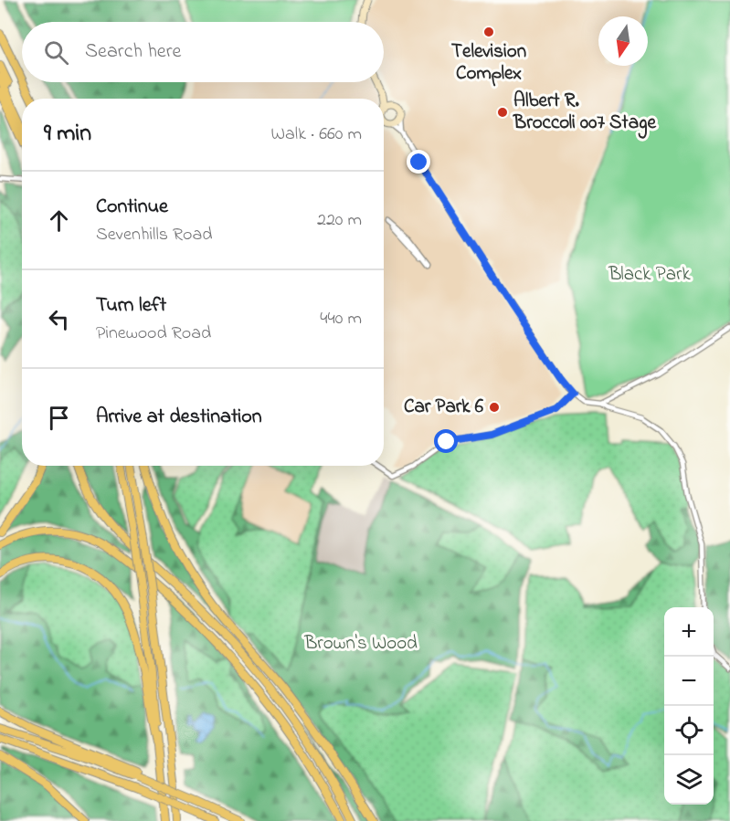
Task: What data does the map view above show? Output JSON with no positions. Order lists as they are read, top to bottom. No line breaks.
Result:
{"parks":["Black Park","Brown's Wood"],"places":["Television Complex","Albert R. Broccoli 007 Stage","Car Park 6"],"north":"bottom","page":{"search":"Search here","heading":["9 min","Walk · 660 m"],"list":[["Continue","Sevenhills Road","220 m"],["Turn left","Pinewood Road","440 m"],"Arrive at destination"],"map_buttons":["+","−"]}}
